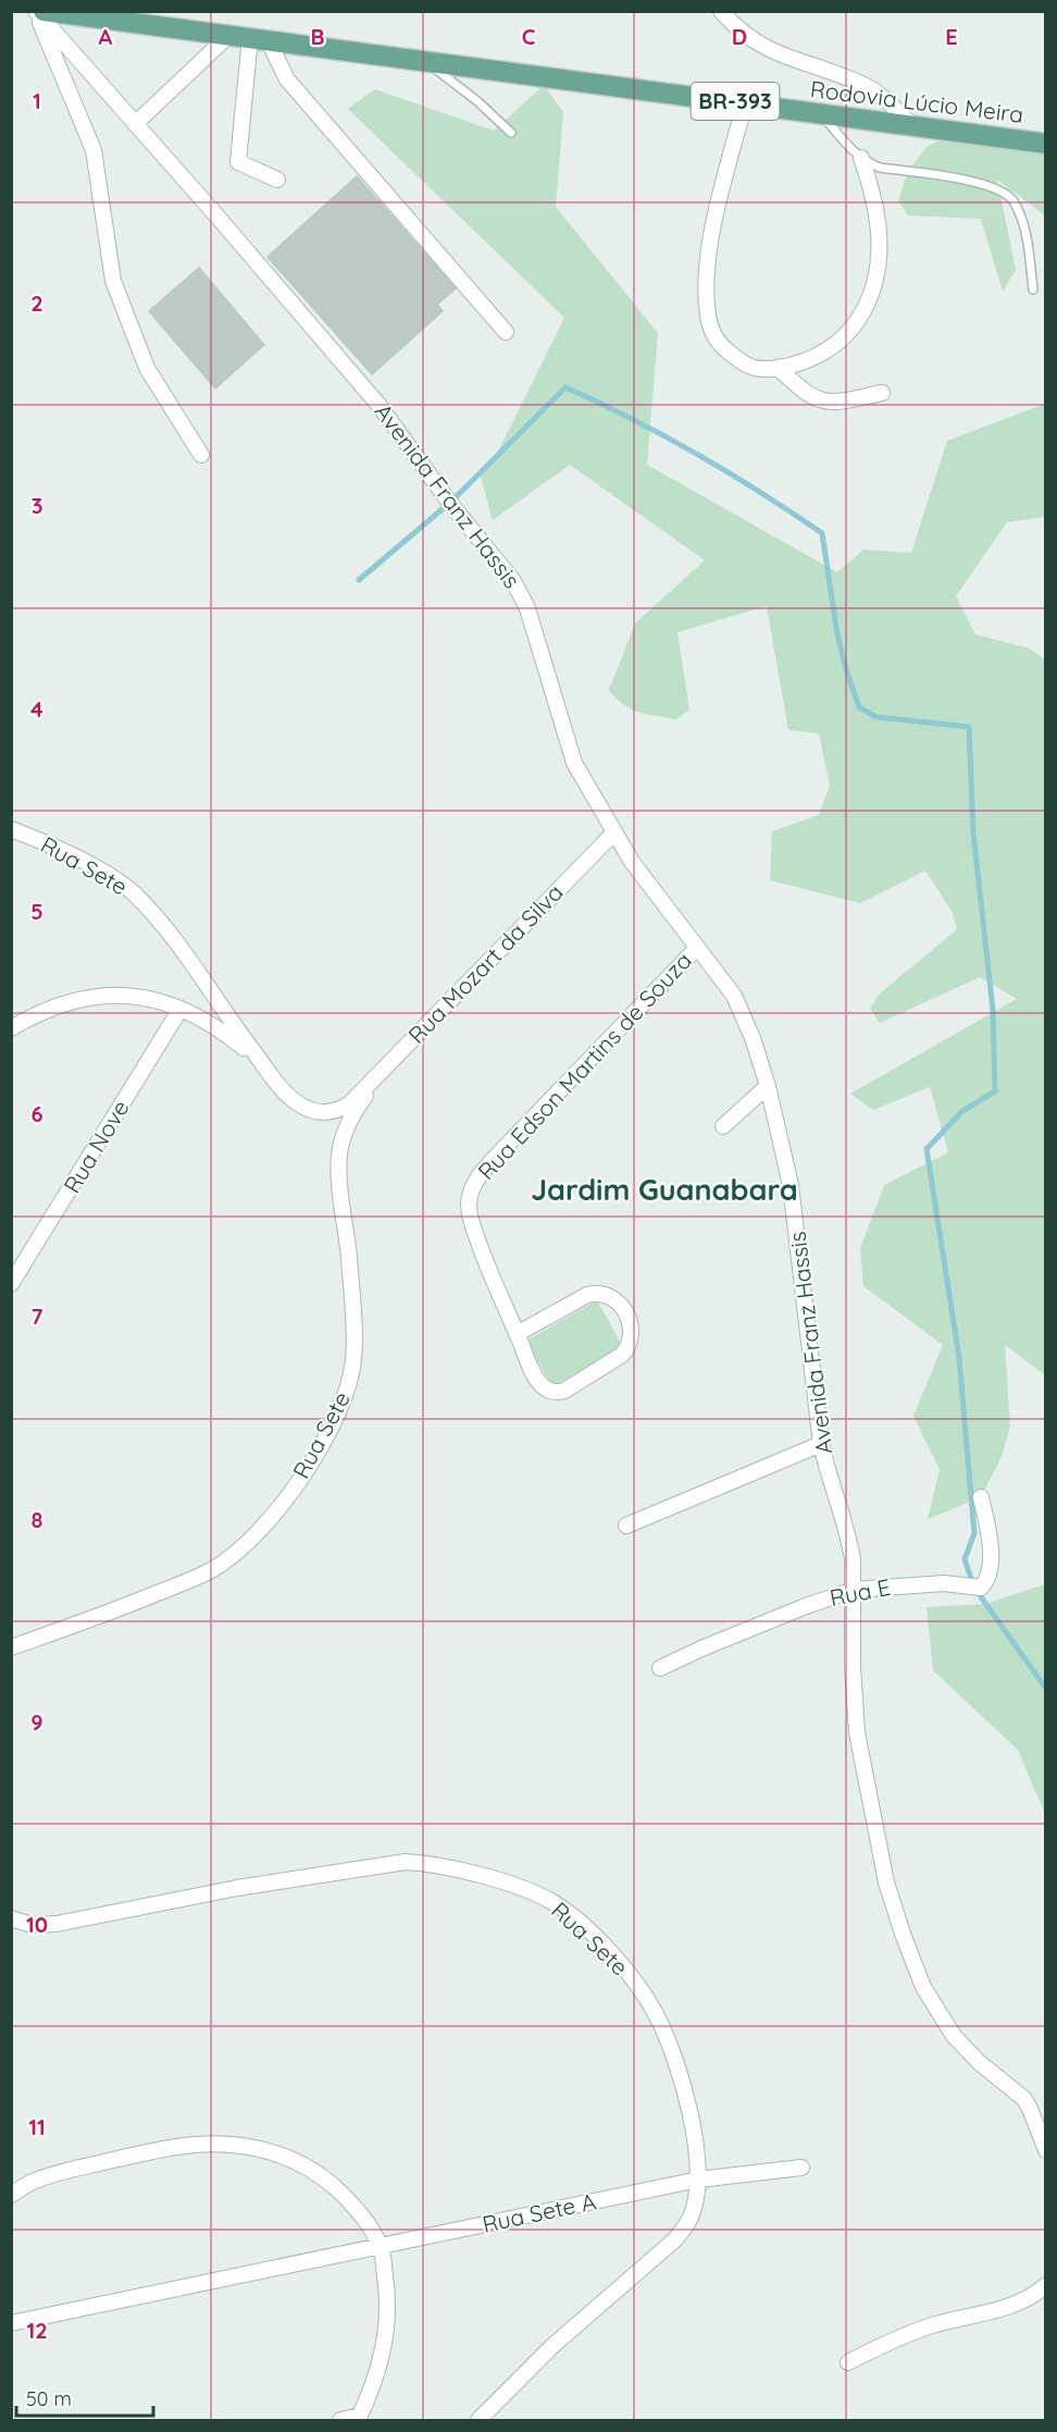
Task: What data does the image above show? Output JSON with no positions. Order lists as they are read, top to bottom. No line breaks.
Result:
{"streets":{"main road":["BR-393","Rodovia Lúcio Meira"],"street":["Avenida Franz Hassis","Rua Sete","Rua Mozart da Silva","Rua Edson Martins de Souza","Rua Nove","Rua E","Rua Sete A"]},"crossings":[["Avenida Franz Hassis","Rua Mozart da Silva"],["Avenida Franz Hassis","Rua Edson Martins de Souza"],["Avenida Franz Hassis","Rua E"],["Rua Sete","Rua Mozart da Silva"],["Rua Sete","Rua Sete A"]],"districts":["Jardim Guanabara"],"scale_bar":"50 m","grid":{"columns":["A","B","C","D","E"],"rows":["1","2","3","4","5","6","7","8","9","10","11","12"]}}
